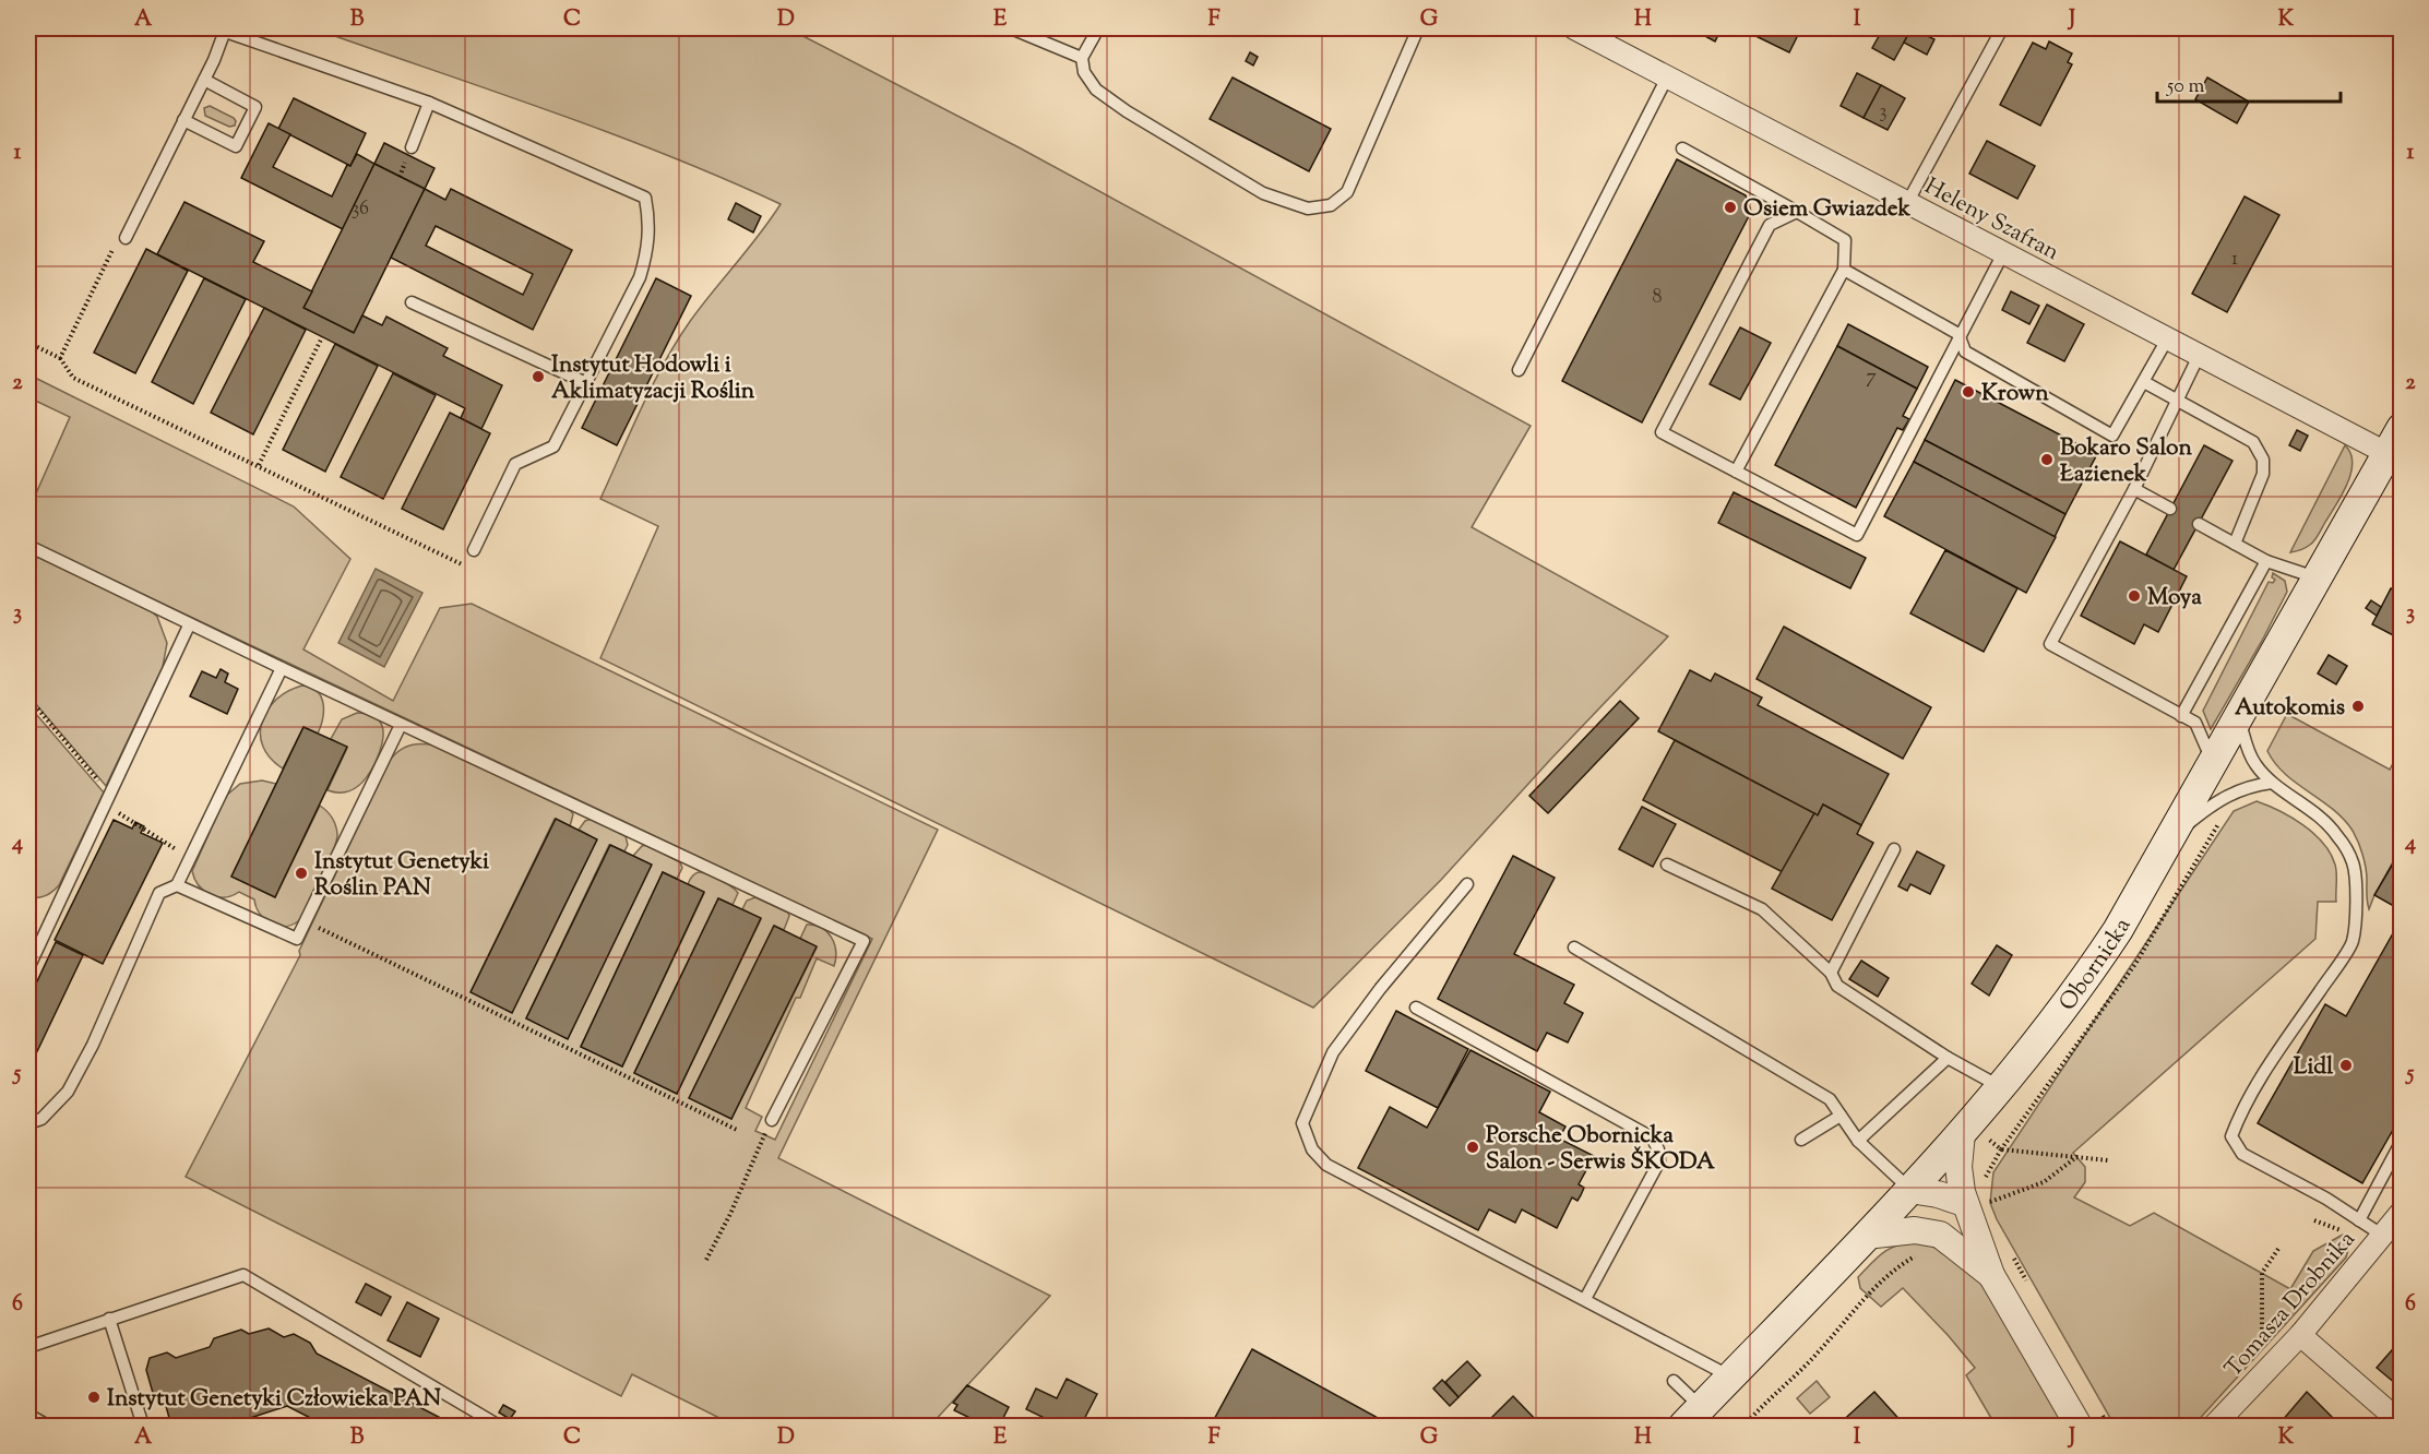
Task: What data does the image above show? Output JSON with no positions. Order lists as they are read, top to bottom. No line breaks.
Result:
{"streets":{"main road":["Obornicka"],"street":["Heleny Szafran","Tomasza Drobnika"]},"crossings":[["Heleny Szafran","Obornicka"]],"places":["Osiem Gwiazdek","Instytut Hodowli i Aklimatyzacji Roślin","Krown","Bokaro Salon Łazienek","Moya","Autokomis","Instytut Genetyki Roślin PAN","Lidl","Porsche Obornicka Salon - Serwis ŠKODA","Instytut Genetyki Człowieka PAN"],"house_numbers":["3","36","1","8","7"],"scale_bar":"50 m","grid":{"columns":["A","B","C","D","E","F","G","H","I","J","K"],"rows":["1","2","3","4","5","6"]}}
